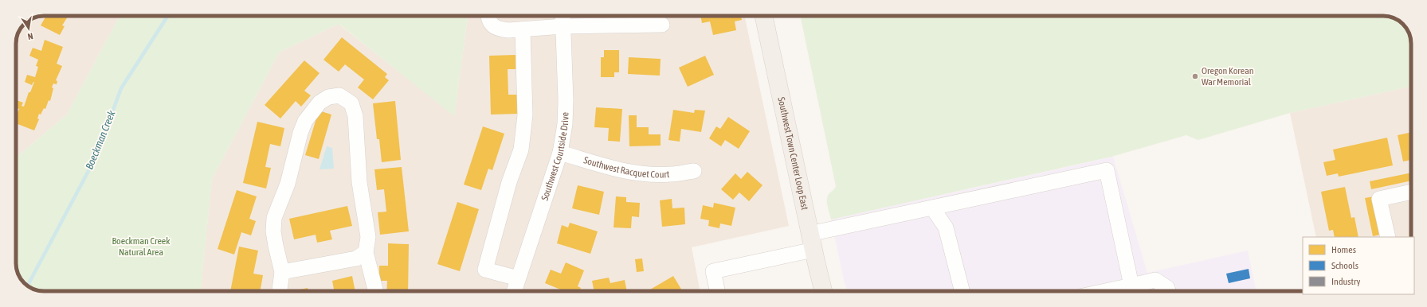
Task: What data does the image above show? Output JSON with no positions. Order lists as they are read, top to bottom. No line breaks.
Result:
{"streets":{"main road":["Southwest Town Center Loop East"],"street":["Southwest Courtside Drive","Southwest Racquet Court"]},"crossings":[["Southwest Courtside Drive","Southwest Racquet Court"]],"water":["Boeckman Creek"],"parks":["Boeckman Creek Natural Area"],"places":["Oregon Korean War Memorial"],"legend":["Homes","Schools","Industry"],"north":"bottom"}
